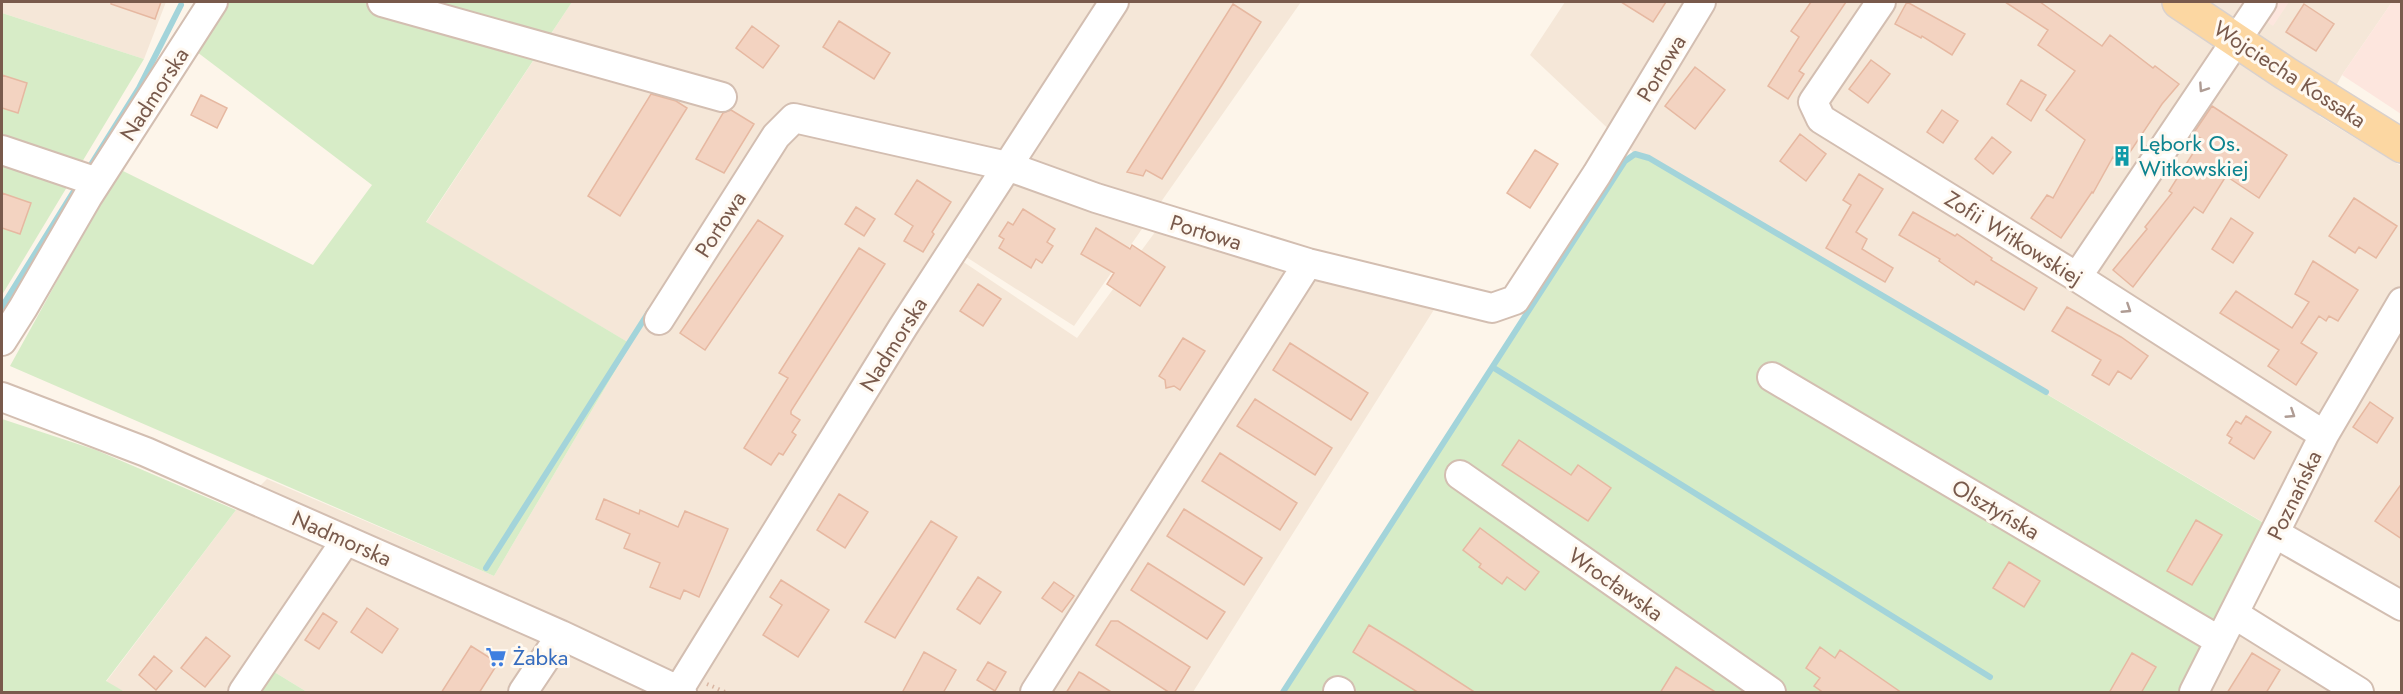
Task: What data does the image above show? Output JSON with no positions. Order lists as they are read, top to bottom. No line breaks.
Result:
{"streets":{"main road":["Wojciecha Kossaka"],"street":["Portowa","Nadmorska","Zofii Witkowskiej","Poznańska","Olsztyńska","Wrocławska"]},"crossings":[["Portowa","Nadmorska"],["Zofii Witkowskiej","Poznańska"],["Poznańska","Olsztyńska"]],"one_way":["Zofii Witkowskiej"],"places":{"building":["Lębork Os. Witkowskiej"],"supermarket":["Żabka"]}}
